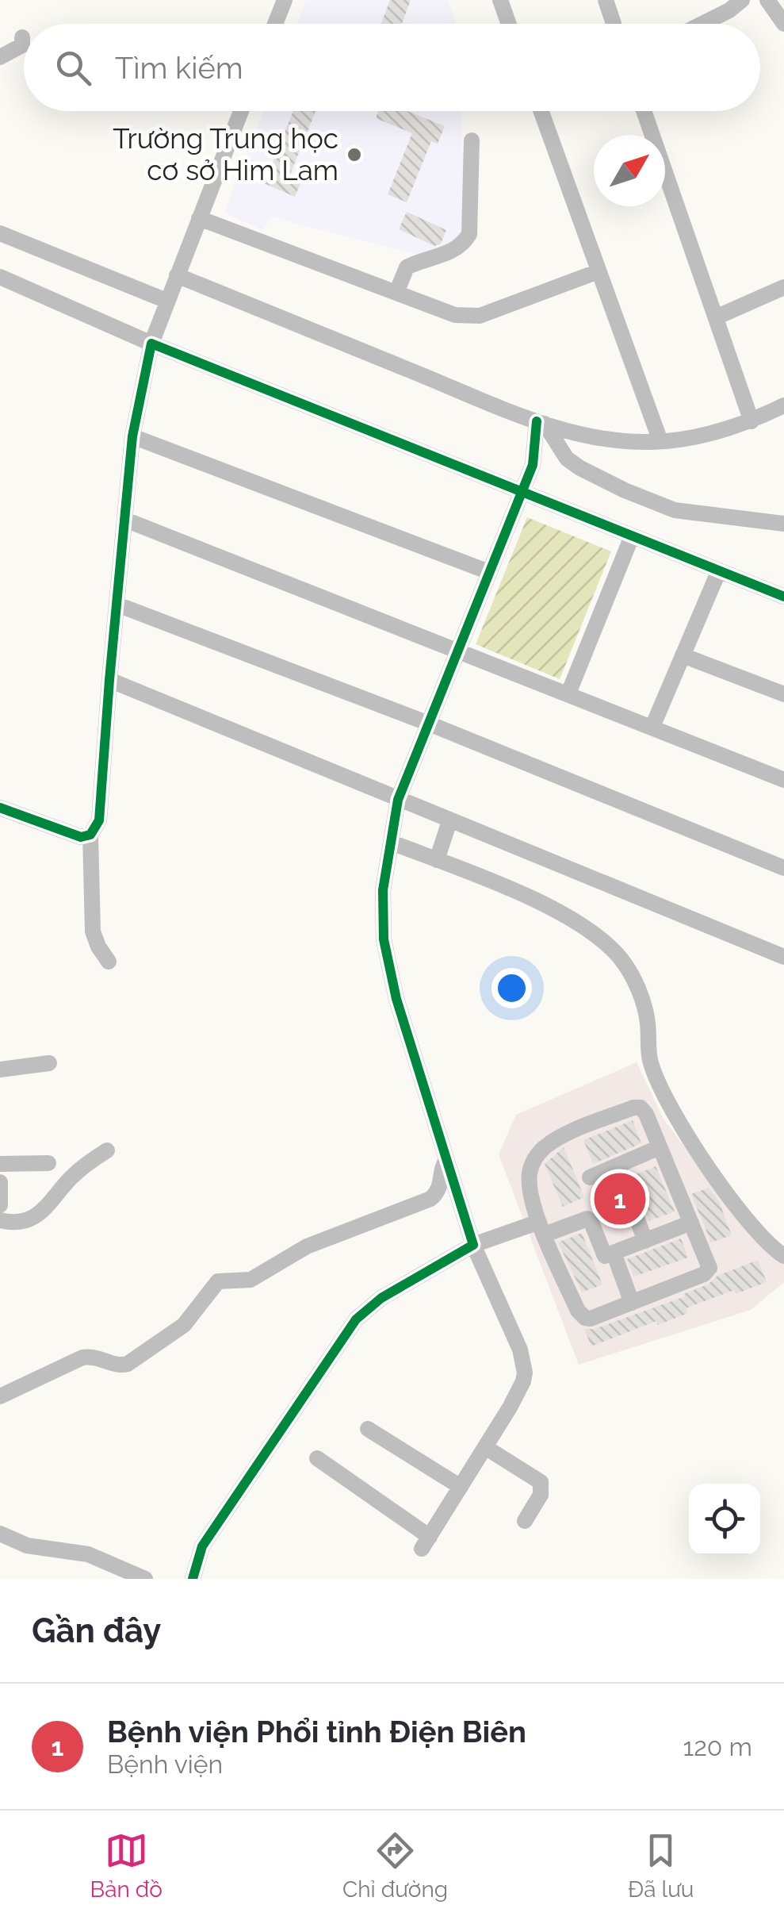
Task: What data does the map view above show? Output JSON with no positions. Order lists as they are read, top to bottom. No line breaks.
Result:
{"places":["Trường Trung học cơ sở Him Lam"],"north":"top right","page":{"search":"Tìm kiếm","pins":"1","heading":"Gần đây","list":[{"mark":"1","name":"Bệnh viện Phổi tỉnh Điện Biên","note":"Bệnh viện","value":"120 m"}],"nav":["Bản đồ","Chỉ đường","Đã lưu"]}}
